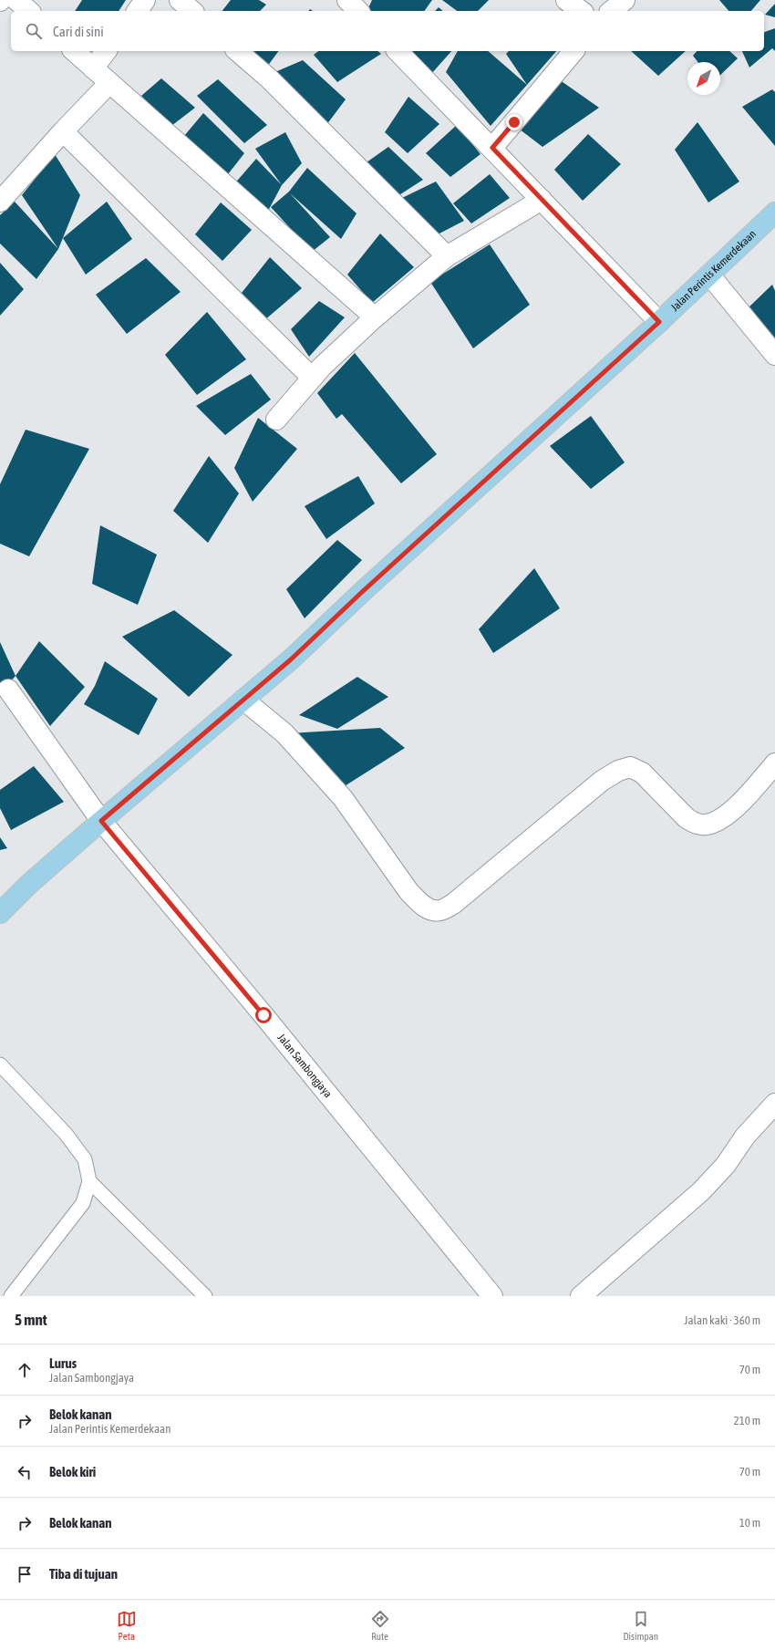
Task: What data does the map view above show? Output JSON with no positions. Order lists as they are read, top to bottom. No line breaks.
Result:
{"streets":{"main road":["Jalan Perintis Kemerdekaan"],"street":["Jalan Sambongjaya"]},"crossings":[["Jalan Perintis Kemerdekaan","Jalan Sambongjaya"]],"north":"bottom left","page":{"search":"Cari di sini","heading":["5 mnt","Jalan kaki · 360 m"],"list":[["Lurus","Jalan Sambongjaya","70 m"],["Belok kanan","Jalan Perintis Kemerdekaan","210 m"],["Belok kiri","70 m"],["Belok kanan","10 m"],"Tiba di tujuan"],"nav":["Peta","Rute","Disimpan"]}}
